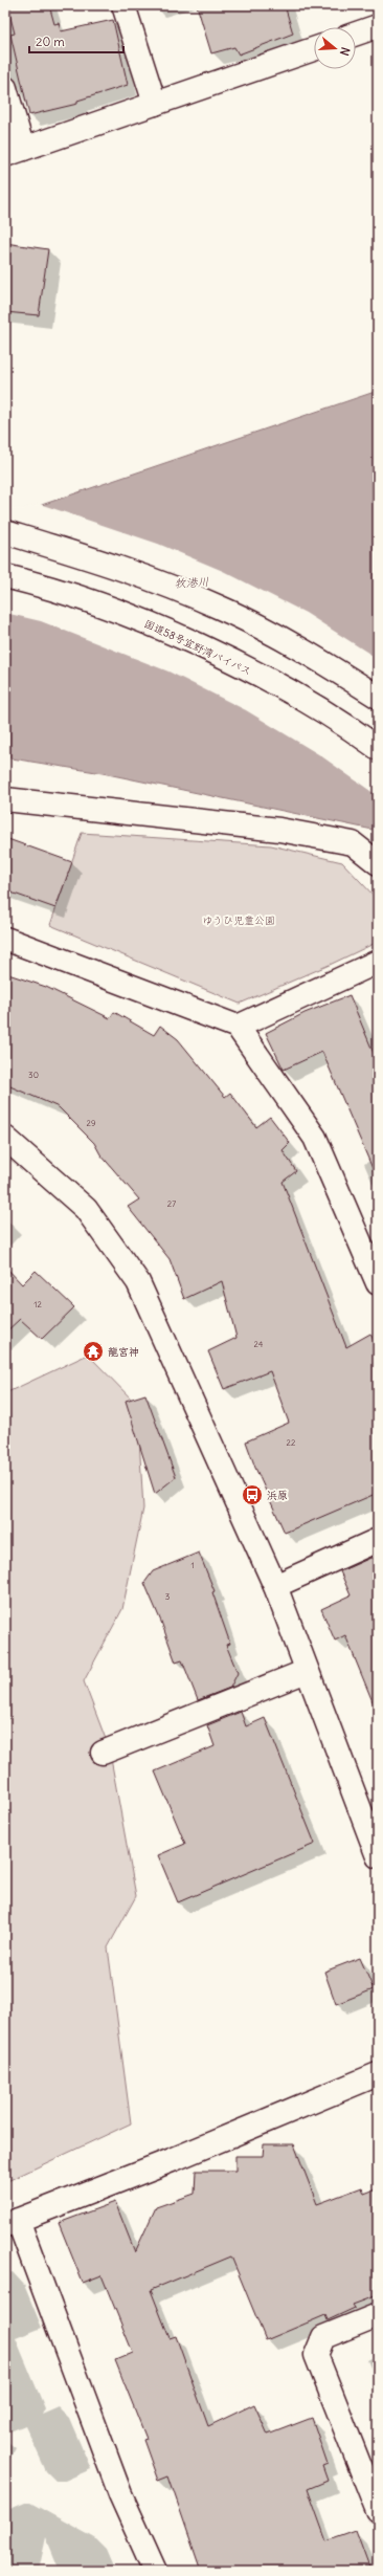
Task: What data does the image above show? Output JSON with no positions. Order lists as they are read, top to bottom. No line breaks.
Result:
{"streets":{"main road":["国道58号宜野湾バイパス"]},"water":["牧港川"],"parks":["ゆうひ児童公園"],"places":{"temple":["龍宮神"],"bus stop":["浜原"]},"house_numbers":["30","29","27","12","24","22","1","3"],"scale_bar":"20 m","north":"right"}
